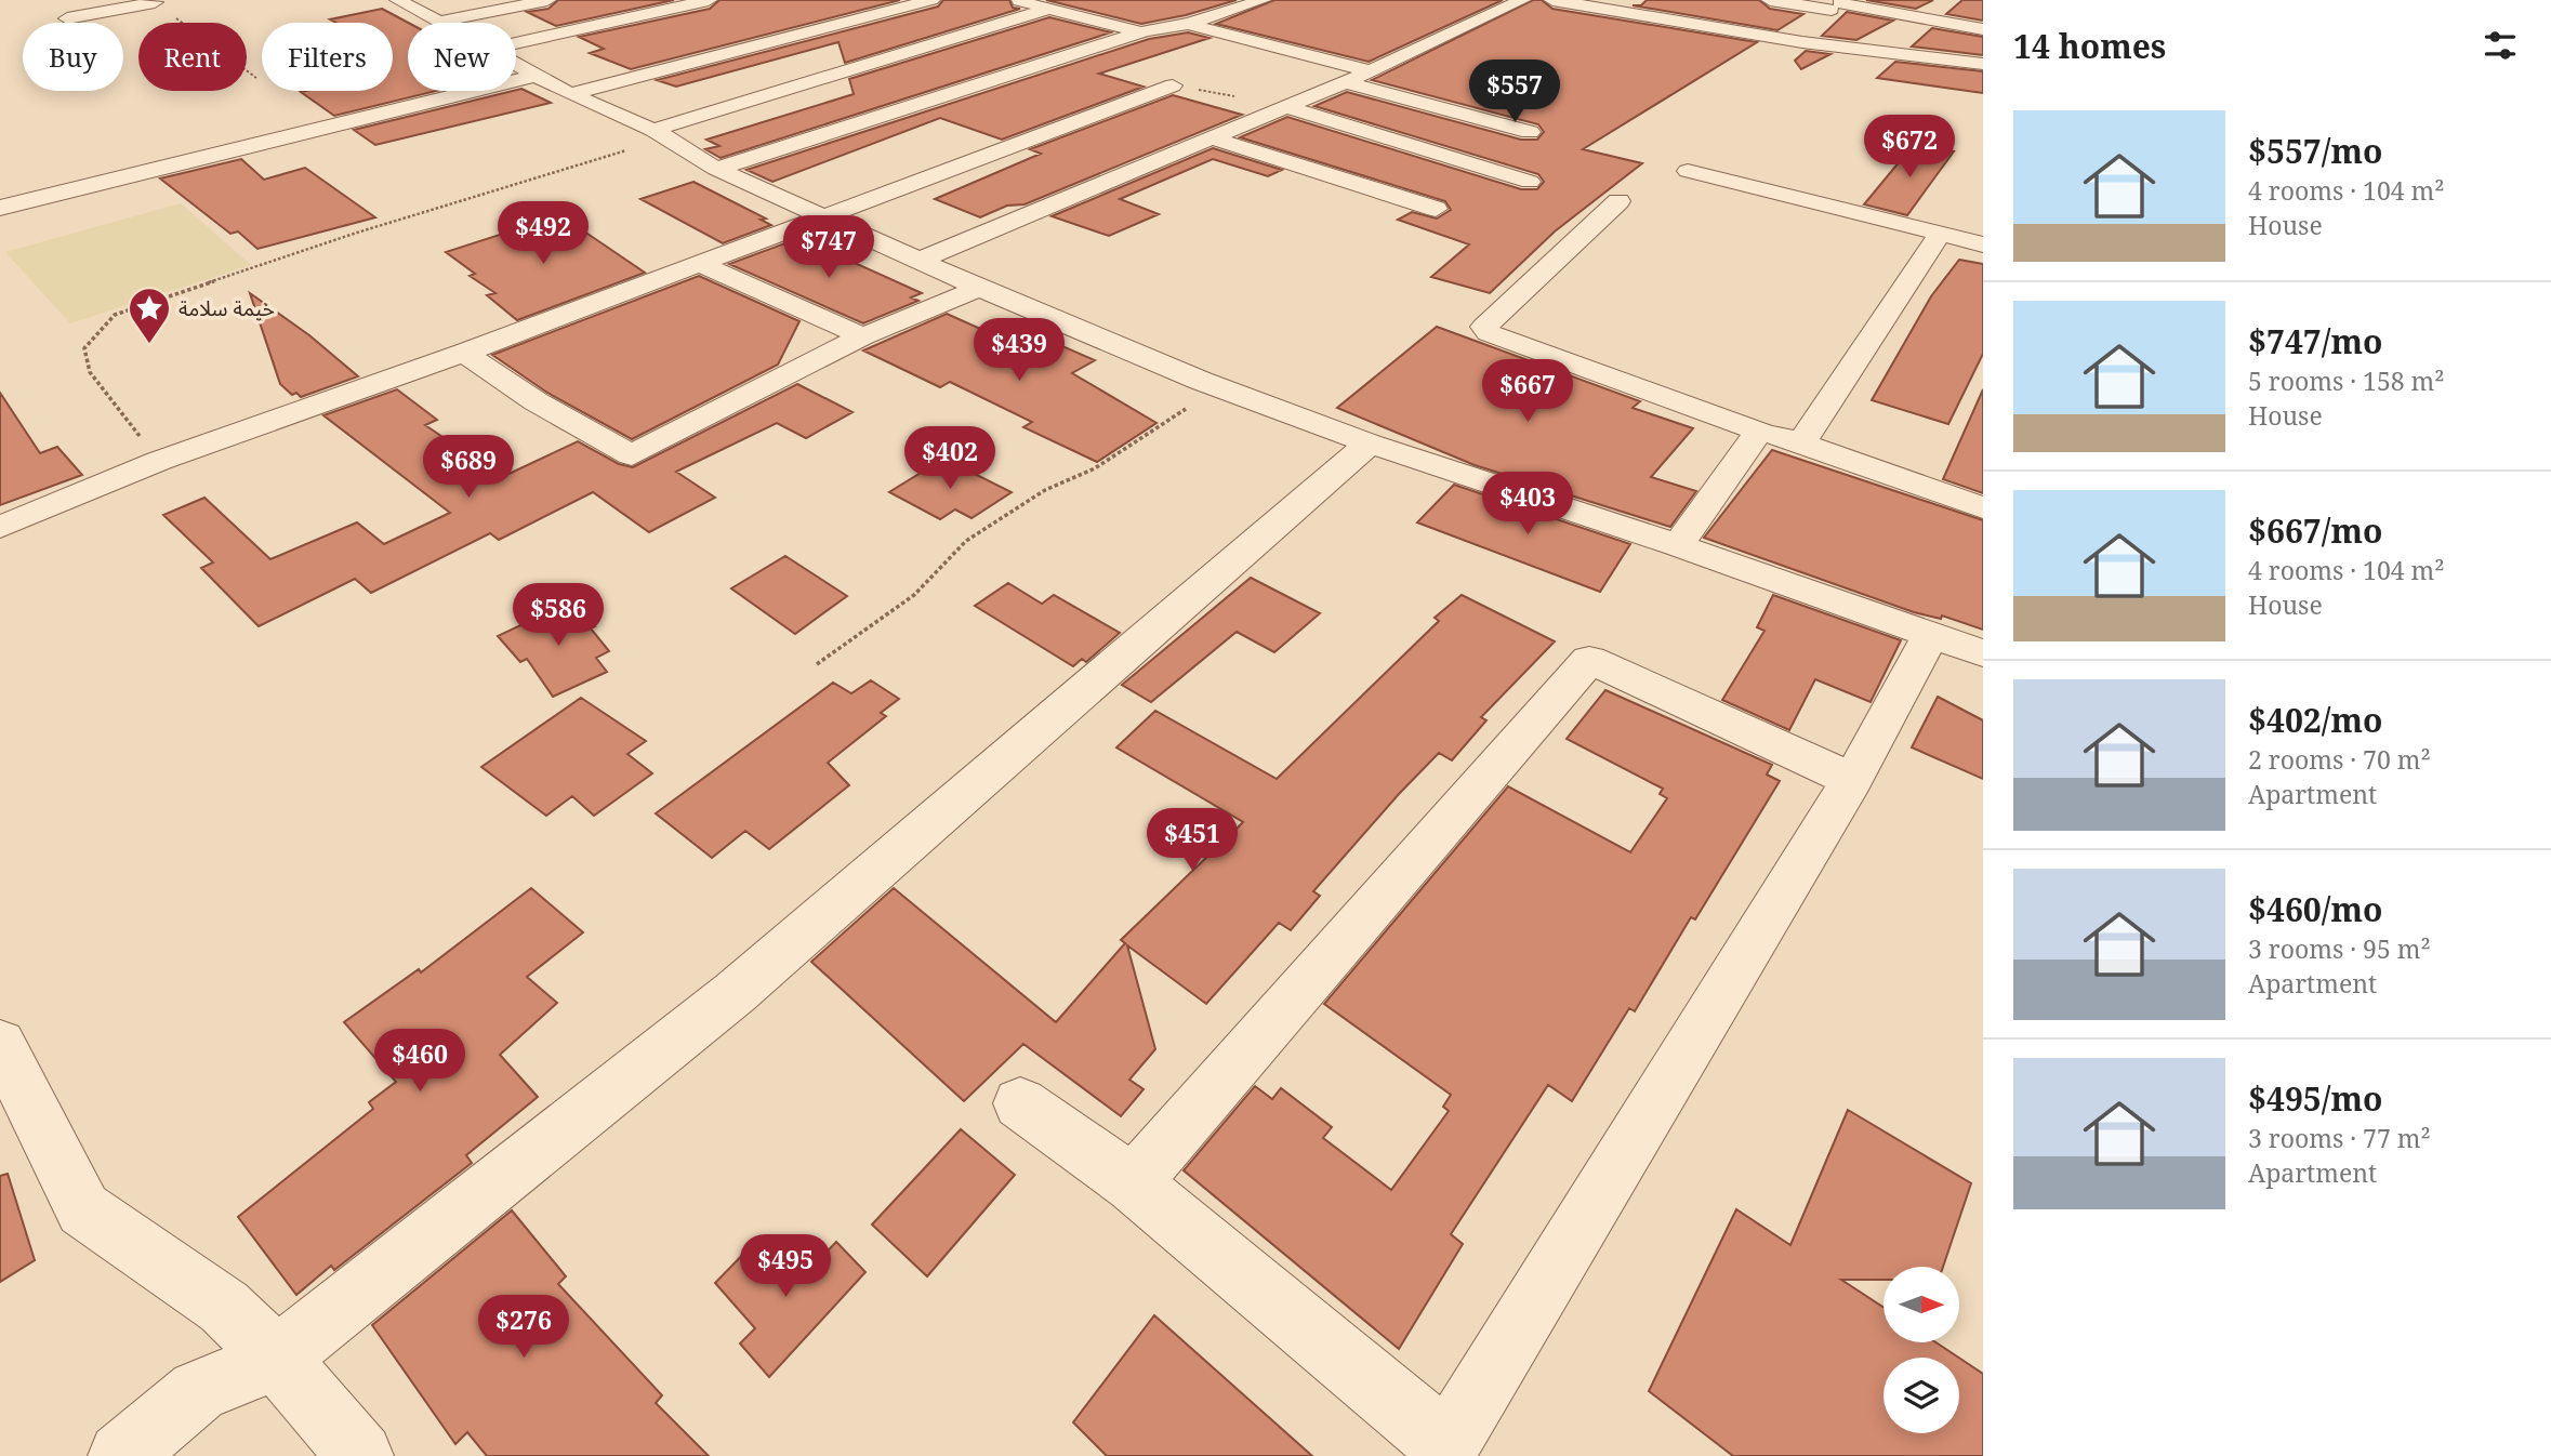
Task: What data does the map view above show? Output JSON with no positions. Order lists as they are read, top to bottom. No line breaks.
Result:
{"places":{"place":["خيمة سلامة"]},"north":"right","page":{"heading":"14 homes","chip":["Buy","Rent","Filters","New"],"price":["$557","$672","$492","$747","$439","$667","$402","$689","$403","$586","$451","$460","$495","$276"],"list":[{"name":"$557/mo","note":"4 rooms · 104 m² · House"},{"name":"$747/mo","note":"5 rooms · 158 m² · House"},{"name":"$667/mo","note":"4 rooms · 104 m² · House"},{"name":"$402/mo","note":"2 rooms · 70 m² · Apartment"},{"name":"$460/mo","note":"3 rooms · 95 m² · Apartment"},{"name":"$495/mo","note":"3 rooms · 77 m² · Apartment"}]}}
